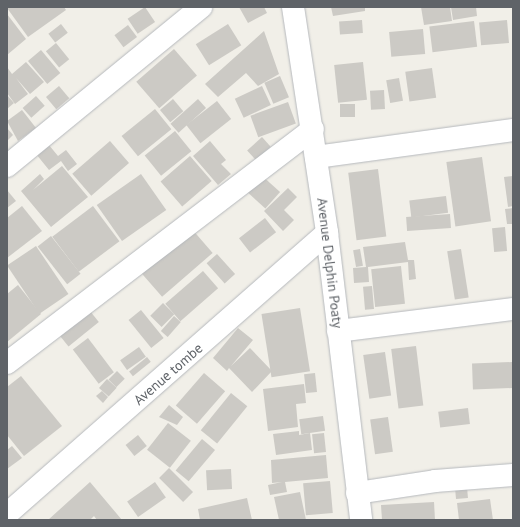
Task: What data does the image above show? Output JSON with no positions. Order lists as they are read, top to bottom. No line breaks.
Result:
{"streets":{"street":["Avenue Delphin Poaty","Avenue tombe"]},"crossings":[["Avenue Delphin Poaty","Avenue tombe"]]}
